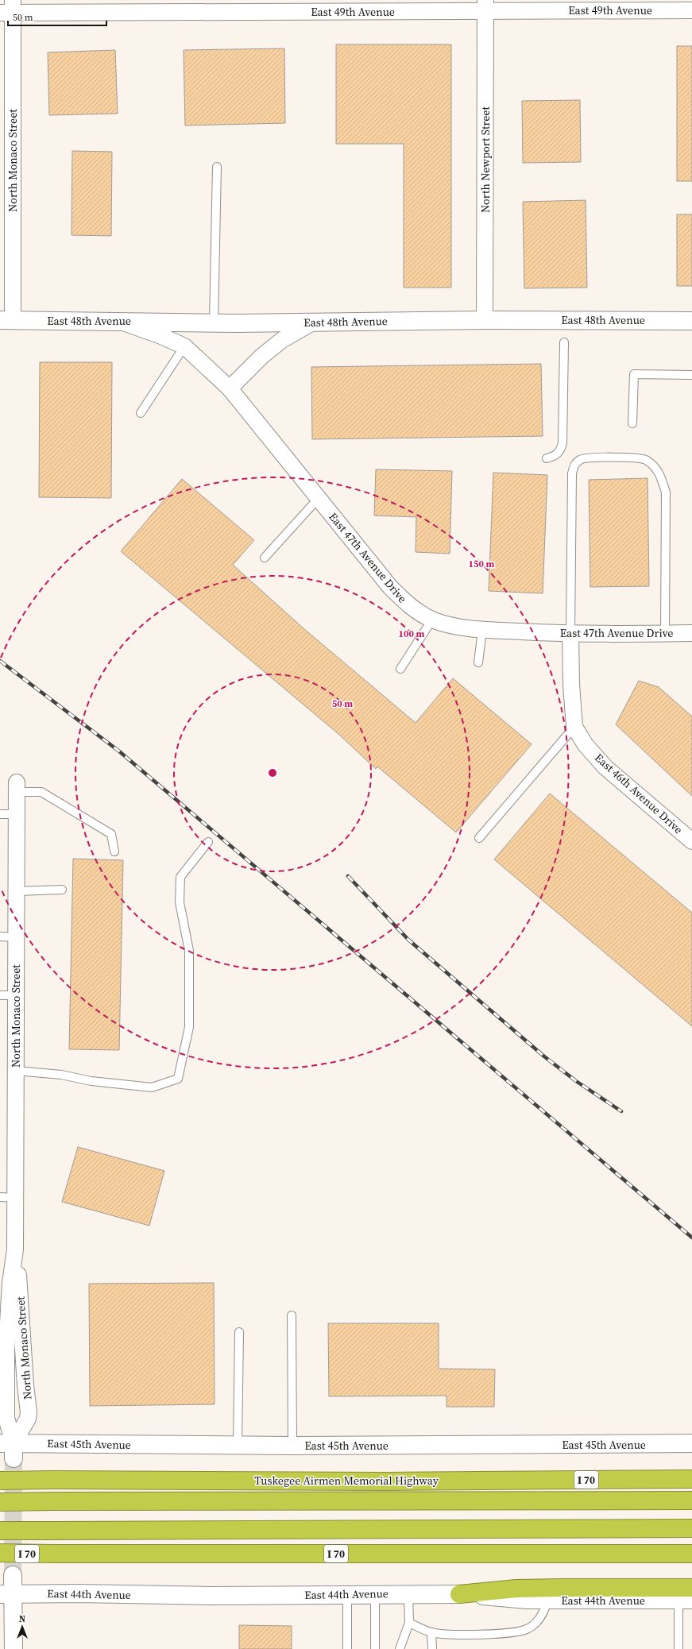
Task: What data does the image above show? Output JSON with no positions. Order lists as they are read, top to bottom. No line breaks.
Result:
{"streets":{"highway":["I 70","Tuskegee Airmen Memorial Highway"],"main road":["East 48th Avenue","East 45th Avenue","East 44th Avenue"],"street":["East 49th Avenue","North Newport Street","North Monaco Street","East 47th Avenue Drive","East 46th Avenue Drive"]},"crossings":[["East 49th Avenue","North Newport Street"],["East 49th Avenue","North Monaco Street"],["North Newport Street","East 48th Avenue"],["North Monaco Street","East 48th Avenue"],["North Monaco Street","East 45th Avenue"],["East 48th Avenue","East 47th Avenue Drive"],["East 47th Avenue Drive","East 46th Avenue Drive"]],"scale_bar":"50 m","north":"top","rings":["150 m","100 m","50 m"]}
